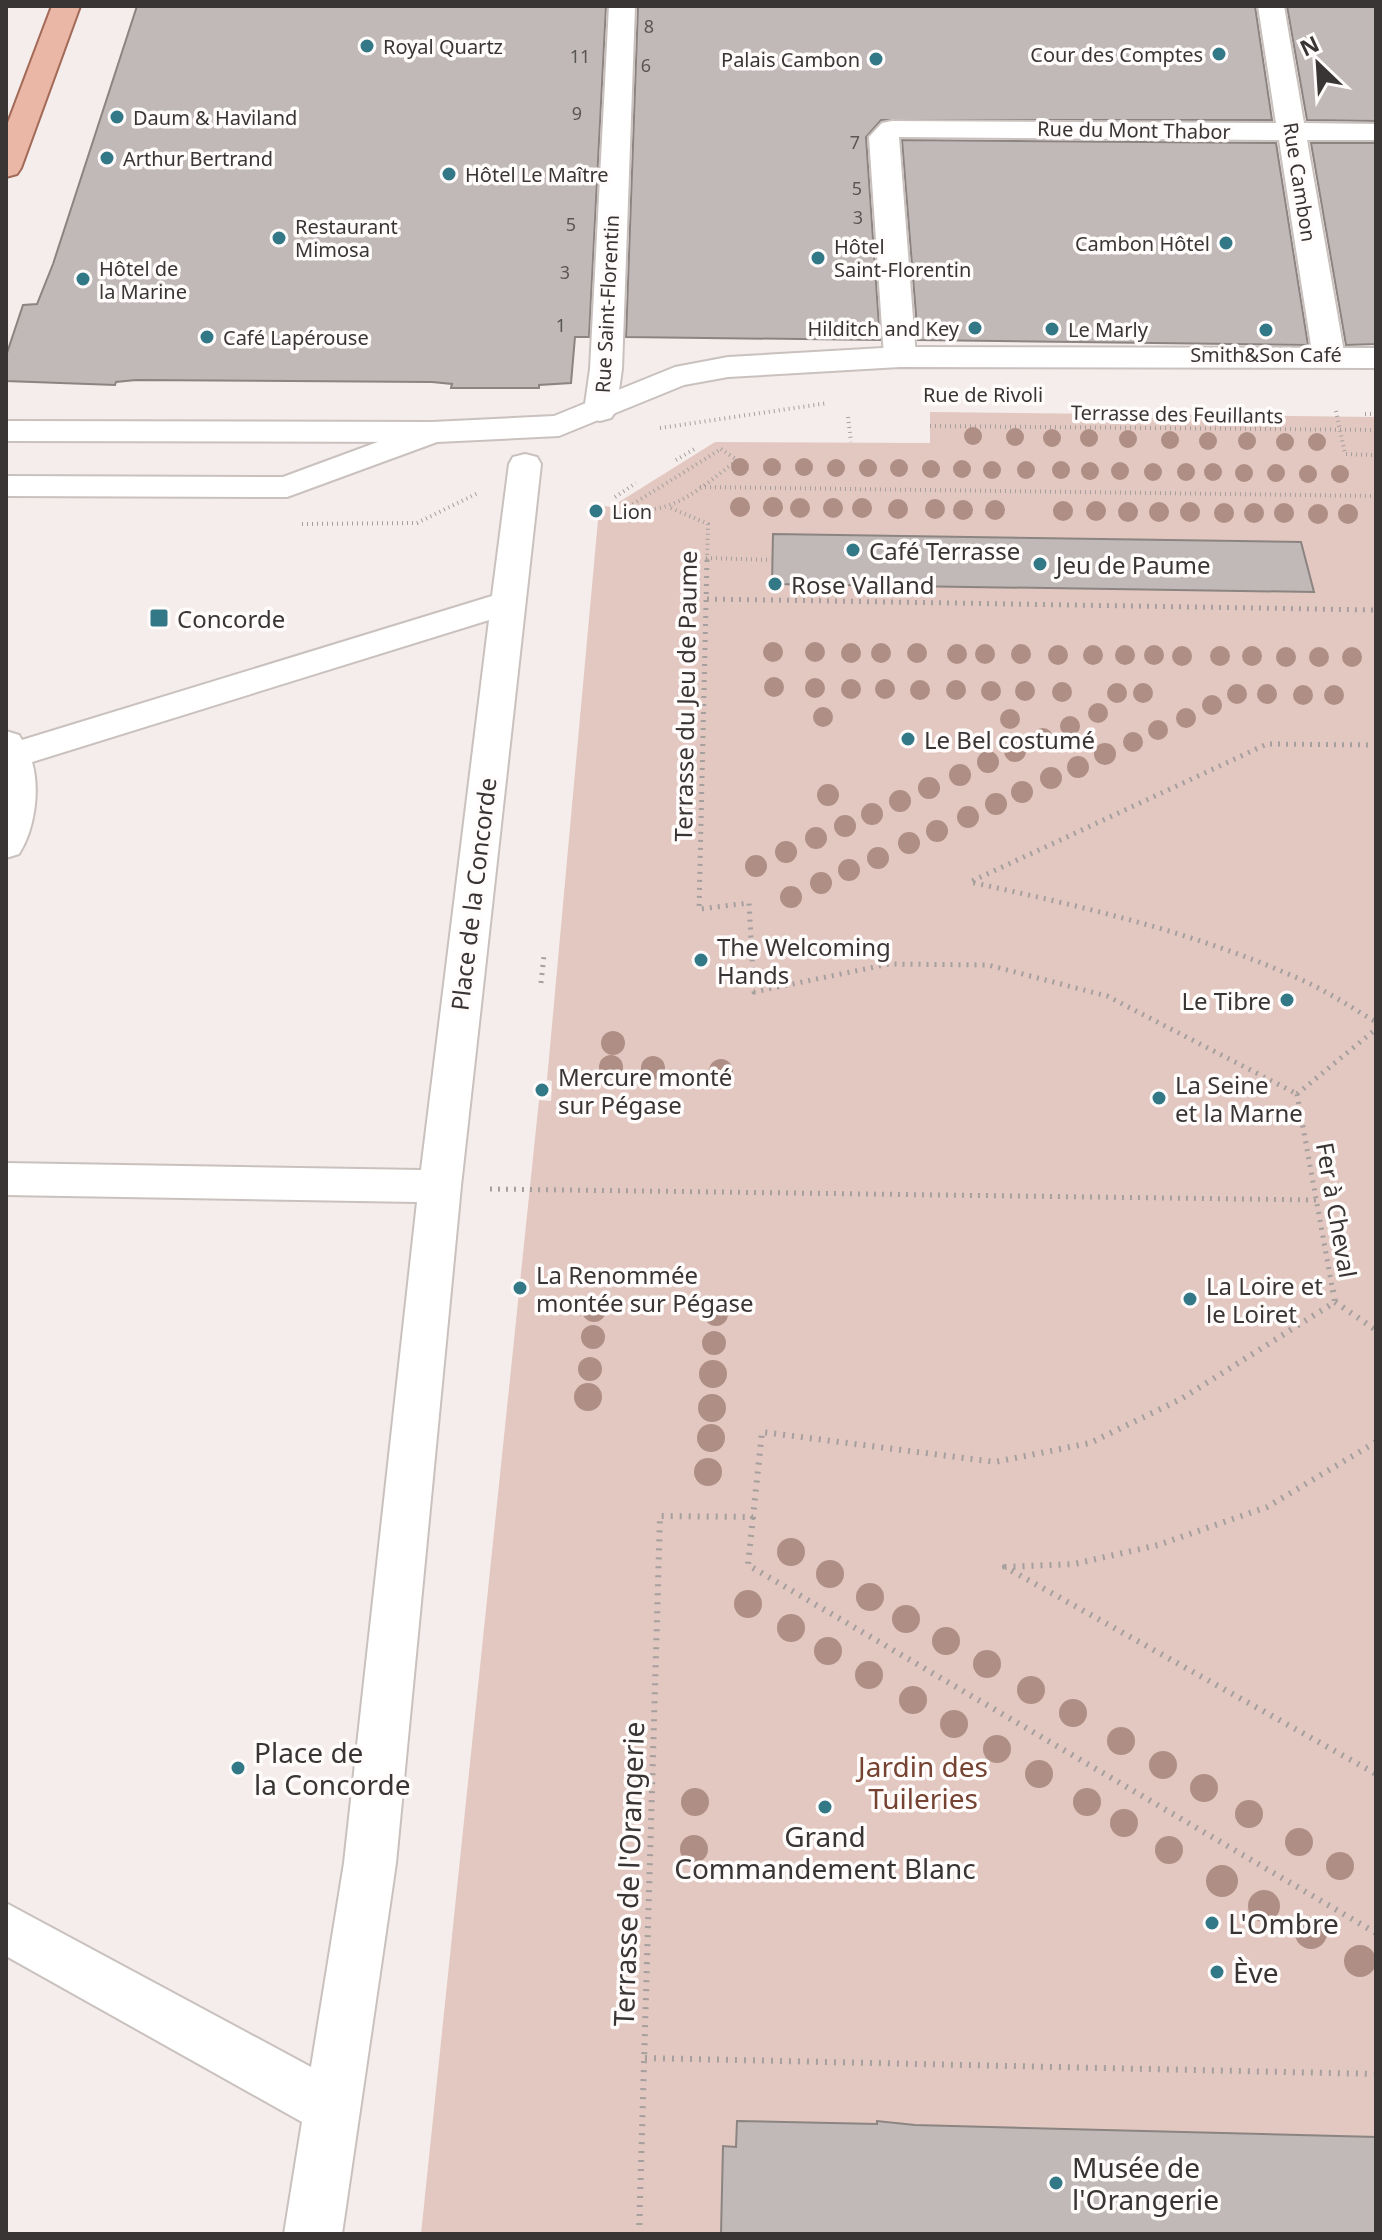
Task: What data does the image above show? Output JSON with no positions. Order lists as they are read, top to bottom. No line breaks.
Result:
{"streets":{"street":["Rue du Mont Thabor","Rue Cambon","Rue Saint-Florentin","Rue de Rivoli","Place de la Concorde"],"path":["Terrasse des Feuillants","Terrasse du Jeu de Paume","Fer à Cheval","Terrasse de l'Orangerie"]},"crossings":[["Rue du Mont Thabor","Rue Cambon"],["Rue du Mont Thabor","Rue de Rivoli"],["Rue Cambon","Rue de Rivoli"],["Rue Saint-Florentin","Rue de Rivoli"],["Terrasse du Jeu de Paume","Fer à Cheval"],["Fer à Cheval","Terrasse de l'Orangerie"]],"parks":["Jardin des Tuileries"],"places":{"other":["Royal Quartz","Cour des Comptes","Palais Cambon","Daum & Haviland","Arthur Bertrand","Hôtel Le Maître","Restaurant Mimosa","Cambon Hôtel","Hôtel Saint-Florentin","Hôtel de la Marine","Hilditch and Key","Le Marly","Smith&Son Café","Café Lapérouse","Lion","Café Terrasse","Jeu de Paume","Rose Valland","Le Bel costumé","The Welcoming Hands","Le Tibre","Mercure monté sur Pégase","La Seine et la Marne","La Renommée montée sur Pégase","La Loire et le Loiret","Place de la Concorde","Grand Commandement Blanc","L'Ombre","Ève","Musée de l'Orangerie"],"transit":["Concorde"]},"house_numbers":["8","11","6","9","7","5","3","5","3","1"],"north":"top left"}
